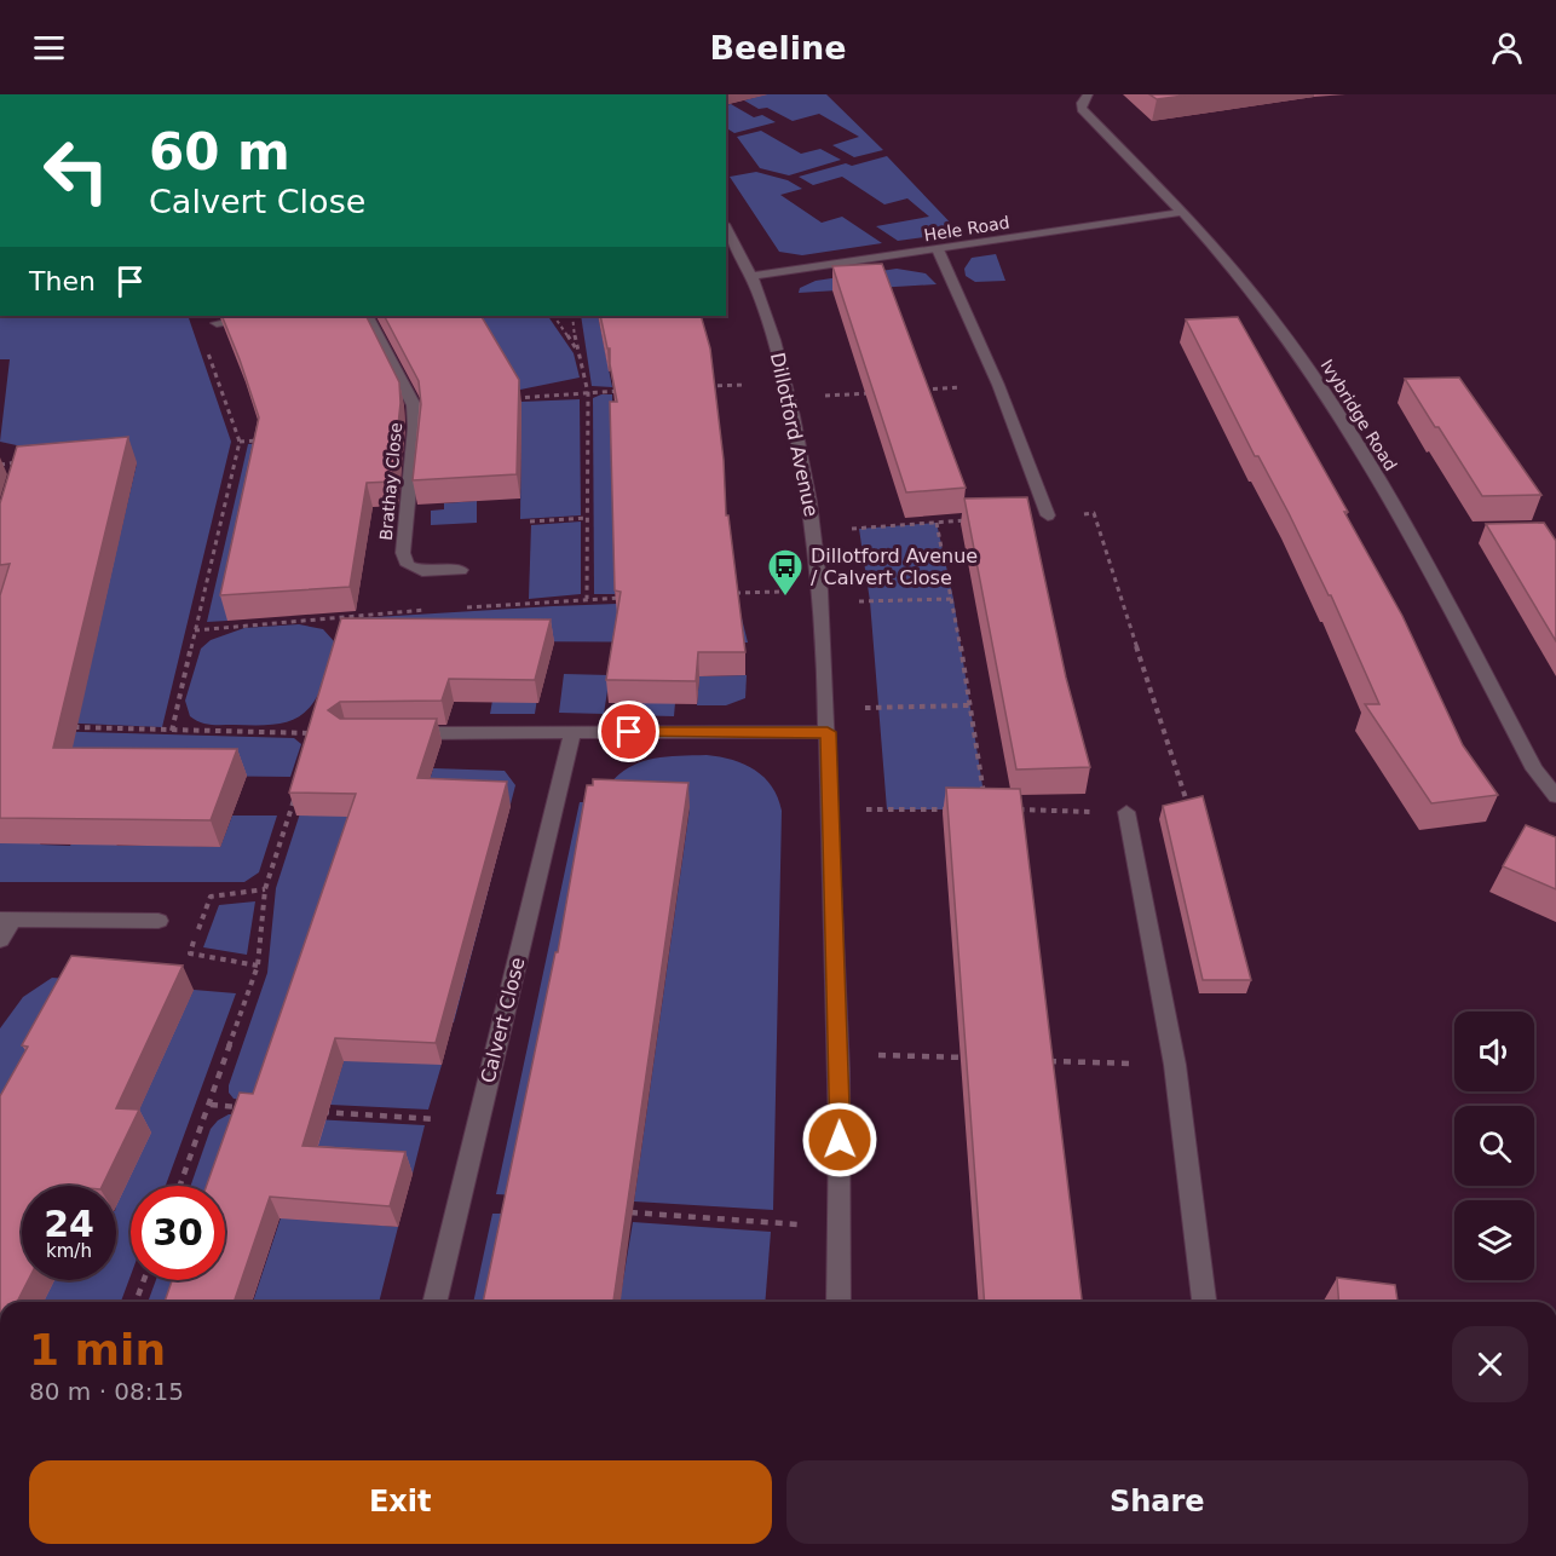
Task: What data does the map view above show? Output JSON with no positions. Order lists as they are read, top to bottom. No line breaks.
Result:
{"streets":{"street":["Hele Road","Ivybridge Road","Dillotford Avenue","Brathay Close","Calvert Close"]},"crossings":[["Hele Road","Ivybridge Road"],["Hele Road","Dillotford Avenue"]],"places":{"bus stop":["Dillotford Avenue / Calvert Close"]},"page":{"header":"Beeline","turn":["60 m","Calvert Close"],"then":"Then","speed":"24 km/h","limit":"30","heading":["1 min","80 m · 08:15"],"buttons":["Exit","Share"]}}
